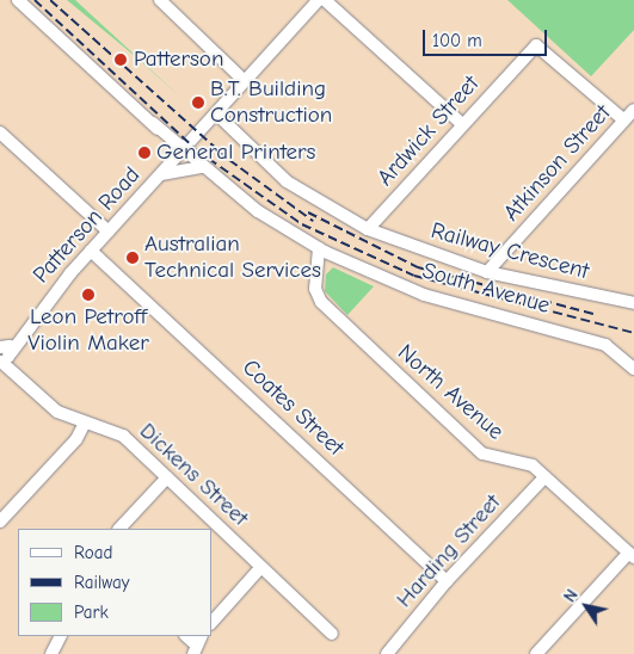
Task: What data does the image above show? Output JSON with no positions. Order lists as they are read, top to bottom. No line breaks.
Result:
{"streets":{"street":["Ardwick Street","Atkinson Street","Patterson Road","Railway Crescent","South Avenue","North Avenue","Coates Street","Dickens Street","Harding Street"]},"crossings":[["Ardwick Street","Atkinson Street"],["Ardwick Street","Railway Crescent"],["Atkinson Street","Railway Crescent"],["Patterson Road","Railway Crescent"],["Patterson Road","Coates Street"],["Patterson Road","Dickens Street"],["South Avenue","North Avenue"],["North Avenue","Harding Street"],["Coates Street","Harding Street"]],"places":["Patterson","B.T. Building Construction","General Printers","Australian Technical Services","Leon Petroff Violin Maker"],"legend":["Road","Railway","Park"],"scale_bar":"100 m","north":"top left"}
